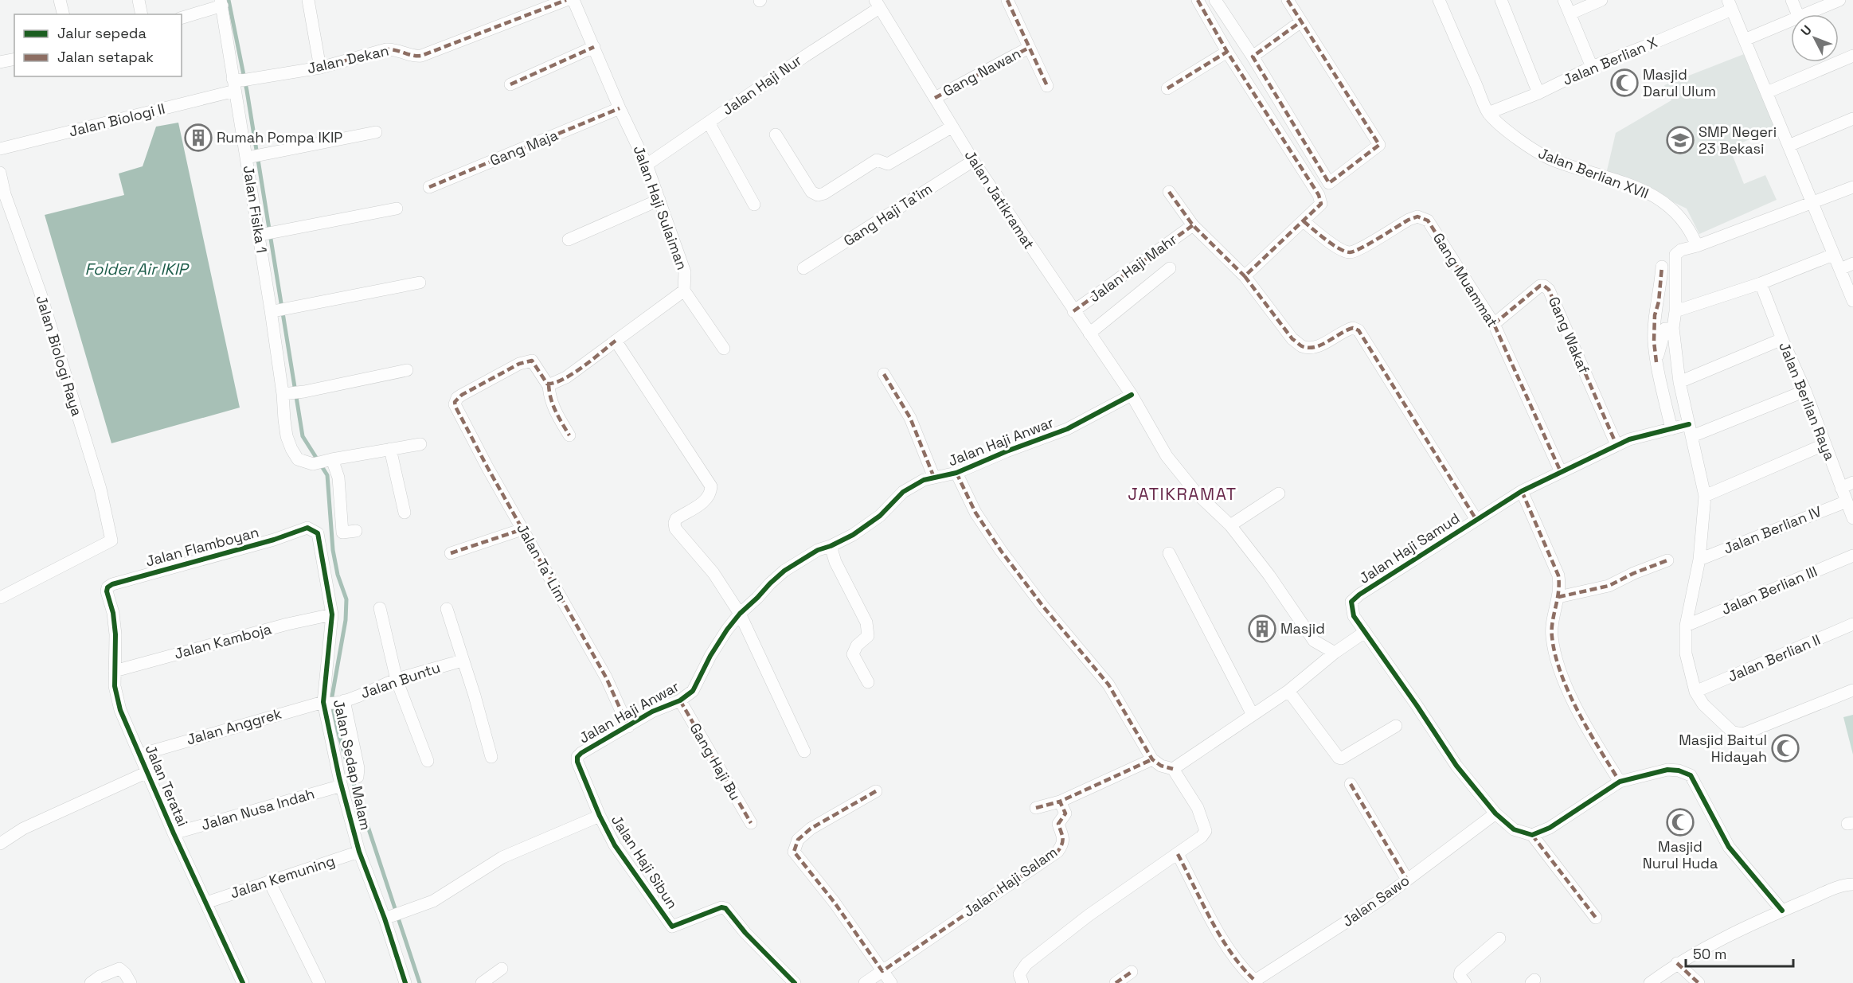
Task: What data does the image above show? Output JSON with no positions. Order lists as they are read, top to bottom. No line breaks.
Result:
{"streets":{"street":["Jalan Dekan","Jalan Berlian X","Gang Nawan","Jalan Haji Nur","Jalan Biologi II","Gang Maja","Jalan Berlian XVII","Jalan Jatikramat","Jalan Haji Sulaiman","Jalan Fisika 1","Gang Haji Ta’im","Jalan Haji Mahr","Gang Muammat","Gang Wakaf","Jalan Biologi Raya","Jalan Berlian Raya","Jalan Haji Anwar","Jalan Berlian IV","Jalan Flamboyan","Jalan Haji Samud","Jalan Ta' Lim","Jalan Berlian III","Jalan Kamboja","Jalan Berlian II","Jalan Buntu","Jalan Anggrek","Gang Haji Bu","Jalan Sedap Malam","Jalan Teratai","Jalan Nusa Indah","Jalan Haji Sibun","Jalan Kemuning","Jalan Haji Salam","Jalan Sawo"]},"crossings":[["Jalan Dekan","Jalan Biologi II"],["Jalan Dekan","Jalan Fisika 1"],["Jalan Berlian X","Jalan Berlian XVII"],["Gang Nawan","Jalan Jatikramat"],["Jalan Haji Nur","Jalan Jatikramat"],["Jalan Haji Nur","Jalan Haji Sulaiman"],["Jalan Biologi II","Jalan Fisika 1"],["Gang Maja","Jalan Haji Sulaiman"],["Jalan Jatikramat","Gang Haji Ta’im"],["Jalan Jatikramat","Jalan Haji Mahr"],["Jalan Jatikramat","Jalan Haji Anwar"],["Jalan Haji Sulaiman","Jalan Ta' Lim"],["Gang Muammat","Gang Wakaf"],["Gang Muammat","Jalan Haji Samud"],["Gang Wakaf","Jalan Haji Samud"],["Jalan Berlian Raya","Jalan Berlian IV"],["Jalan Berlian Raya","Jalan Haji Samud"],["Jalan Haji Anwar","Jalan Ta' Lim"],["Jalan Haji Anwar","Gang Haji Bu"],["Jalan Haji Anwar","Jalan Haji Sibun"],["Jalan Flamboyan","Jalan Sedap Malam"],["Jalan Flamboyan","Jalan Teratai"],["Jalan Haji Samud","Jalan Sawo"],["Jalan Kamboja","Jalan Sedap Malam"],["Jalan Kamboja","Jalan Teratai"],["Jalan Buntu","Jalan Anggrek"],["Jalan Buntu","Jalan Sedap Malam"],["Jalan Anggrek","Jalan Sedap Malam"],["Jalan Anggrek","Jalan Teratai"],["Jalan Sedap Malam","Jalan Nusa Indah"],["Jalan Sedap Malam","Jalan Kemuning"],["Jalan Teratai","Jalan Nusa Indah"],["Jalan Teratai","Jalan Kemuning"]],"districts":["JATIKRAMAT"],"water":["Folder Air IKIP"],"places":{"mosque":["Masjid Darul Ulum","Masjid Baitul Hidayah","Masjid Nurul Huda"],"building":["Rumah Pompa IKIP","Masjid"],"school or university":["SMP Negeri 23 Bekasi"]},"legend":["Jalur sepeda","Jalan setapak"],"scale_bar":"50 m","north":"top left"}
